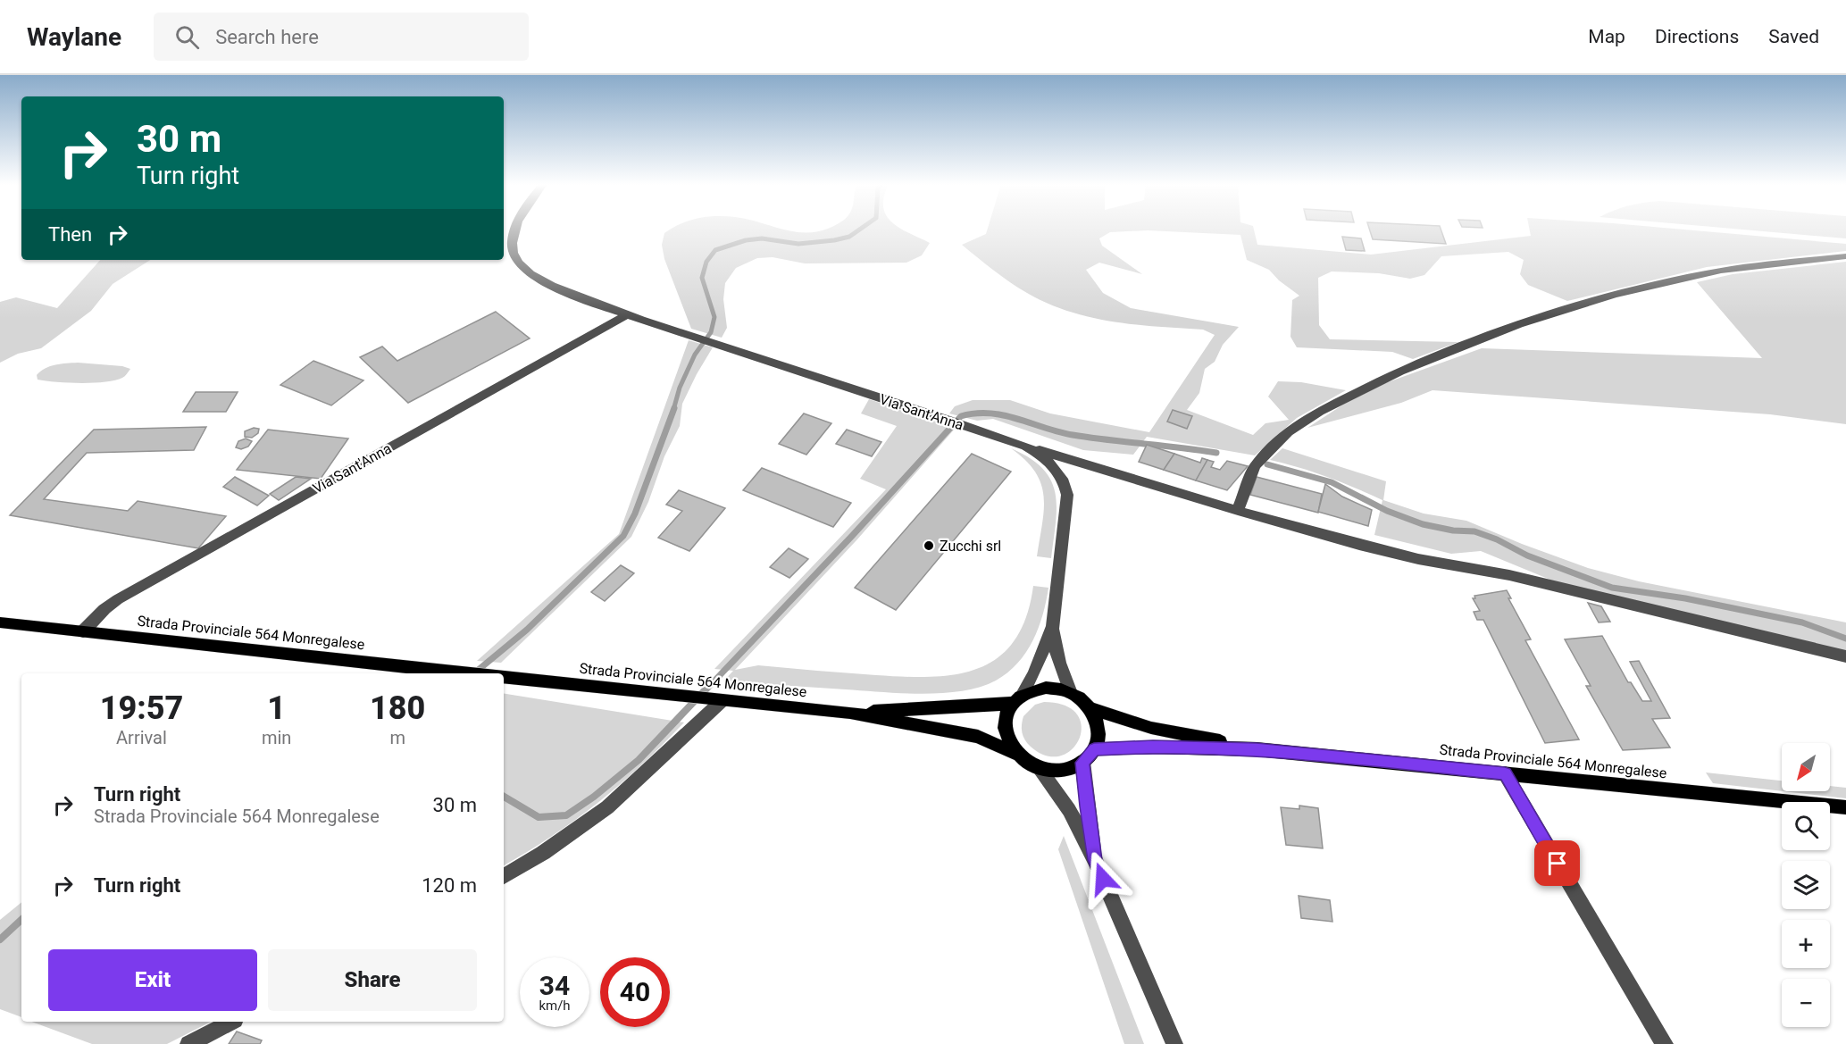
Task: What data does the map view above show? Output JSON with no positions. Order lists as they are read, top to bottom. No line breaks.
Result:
{"streets":{"main road":["Strada Provinciale 564 Monregalese"],"street":["Via Sant'Anna"]},"crossings":[["Via Sant'Anna","Strada Provinciale 564 Monregalese"]],"places":["Zucchi srl"],"north":"bottom left","page":{"header":"Waylane","search":"Search here","nav":["Map","Directions","Saved"],"turn":["30 m","Turn right"],"then":"Then","eta":["19:57","Arrival","1","min","180","m"],"map_buttons":["+","−"],"list":[{"name":"Turn right","note":"Strada Provinciale 564 Monregalese","value":"30 m"},{"name":"Turn right","value":"120 m"}],"buttons":["Exit","Share"],"speed":"34 km/h","limit":"40"}}
